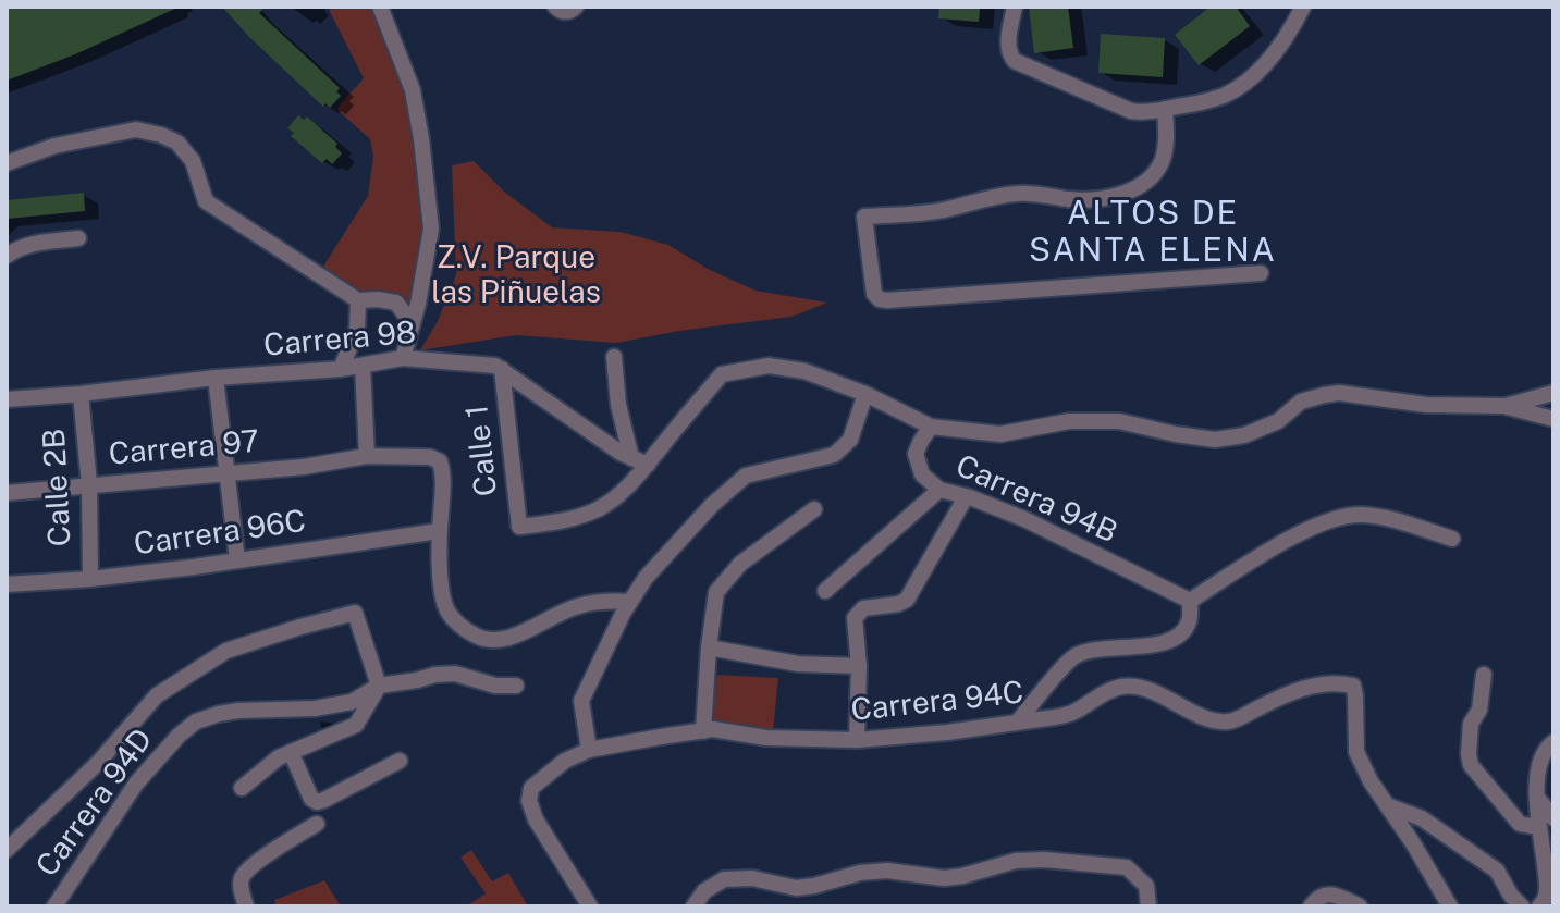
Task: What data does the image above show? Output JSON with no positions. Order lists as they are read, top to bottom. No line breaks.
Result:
{"streets":{"street":["Carrera 98","Carrera 97","Calle 1","Calle 2B","Carrera 94B","Carrera 96C","Carrera 94C","Carrera 94D"]},"crossings":[["Carrera 98","Calle 1"],["Carrera 98","Calle 2B"],["Carrera 97","Calle 2B"],["Carrera 97","Carrera 96C"],["Calle 2B","Carrera 96C"]],"districts":["ALTOS DE SANTA ELENA"],"parks":["Z.V. Parque las Piñuelas"]}
